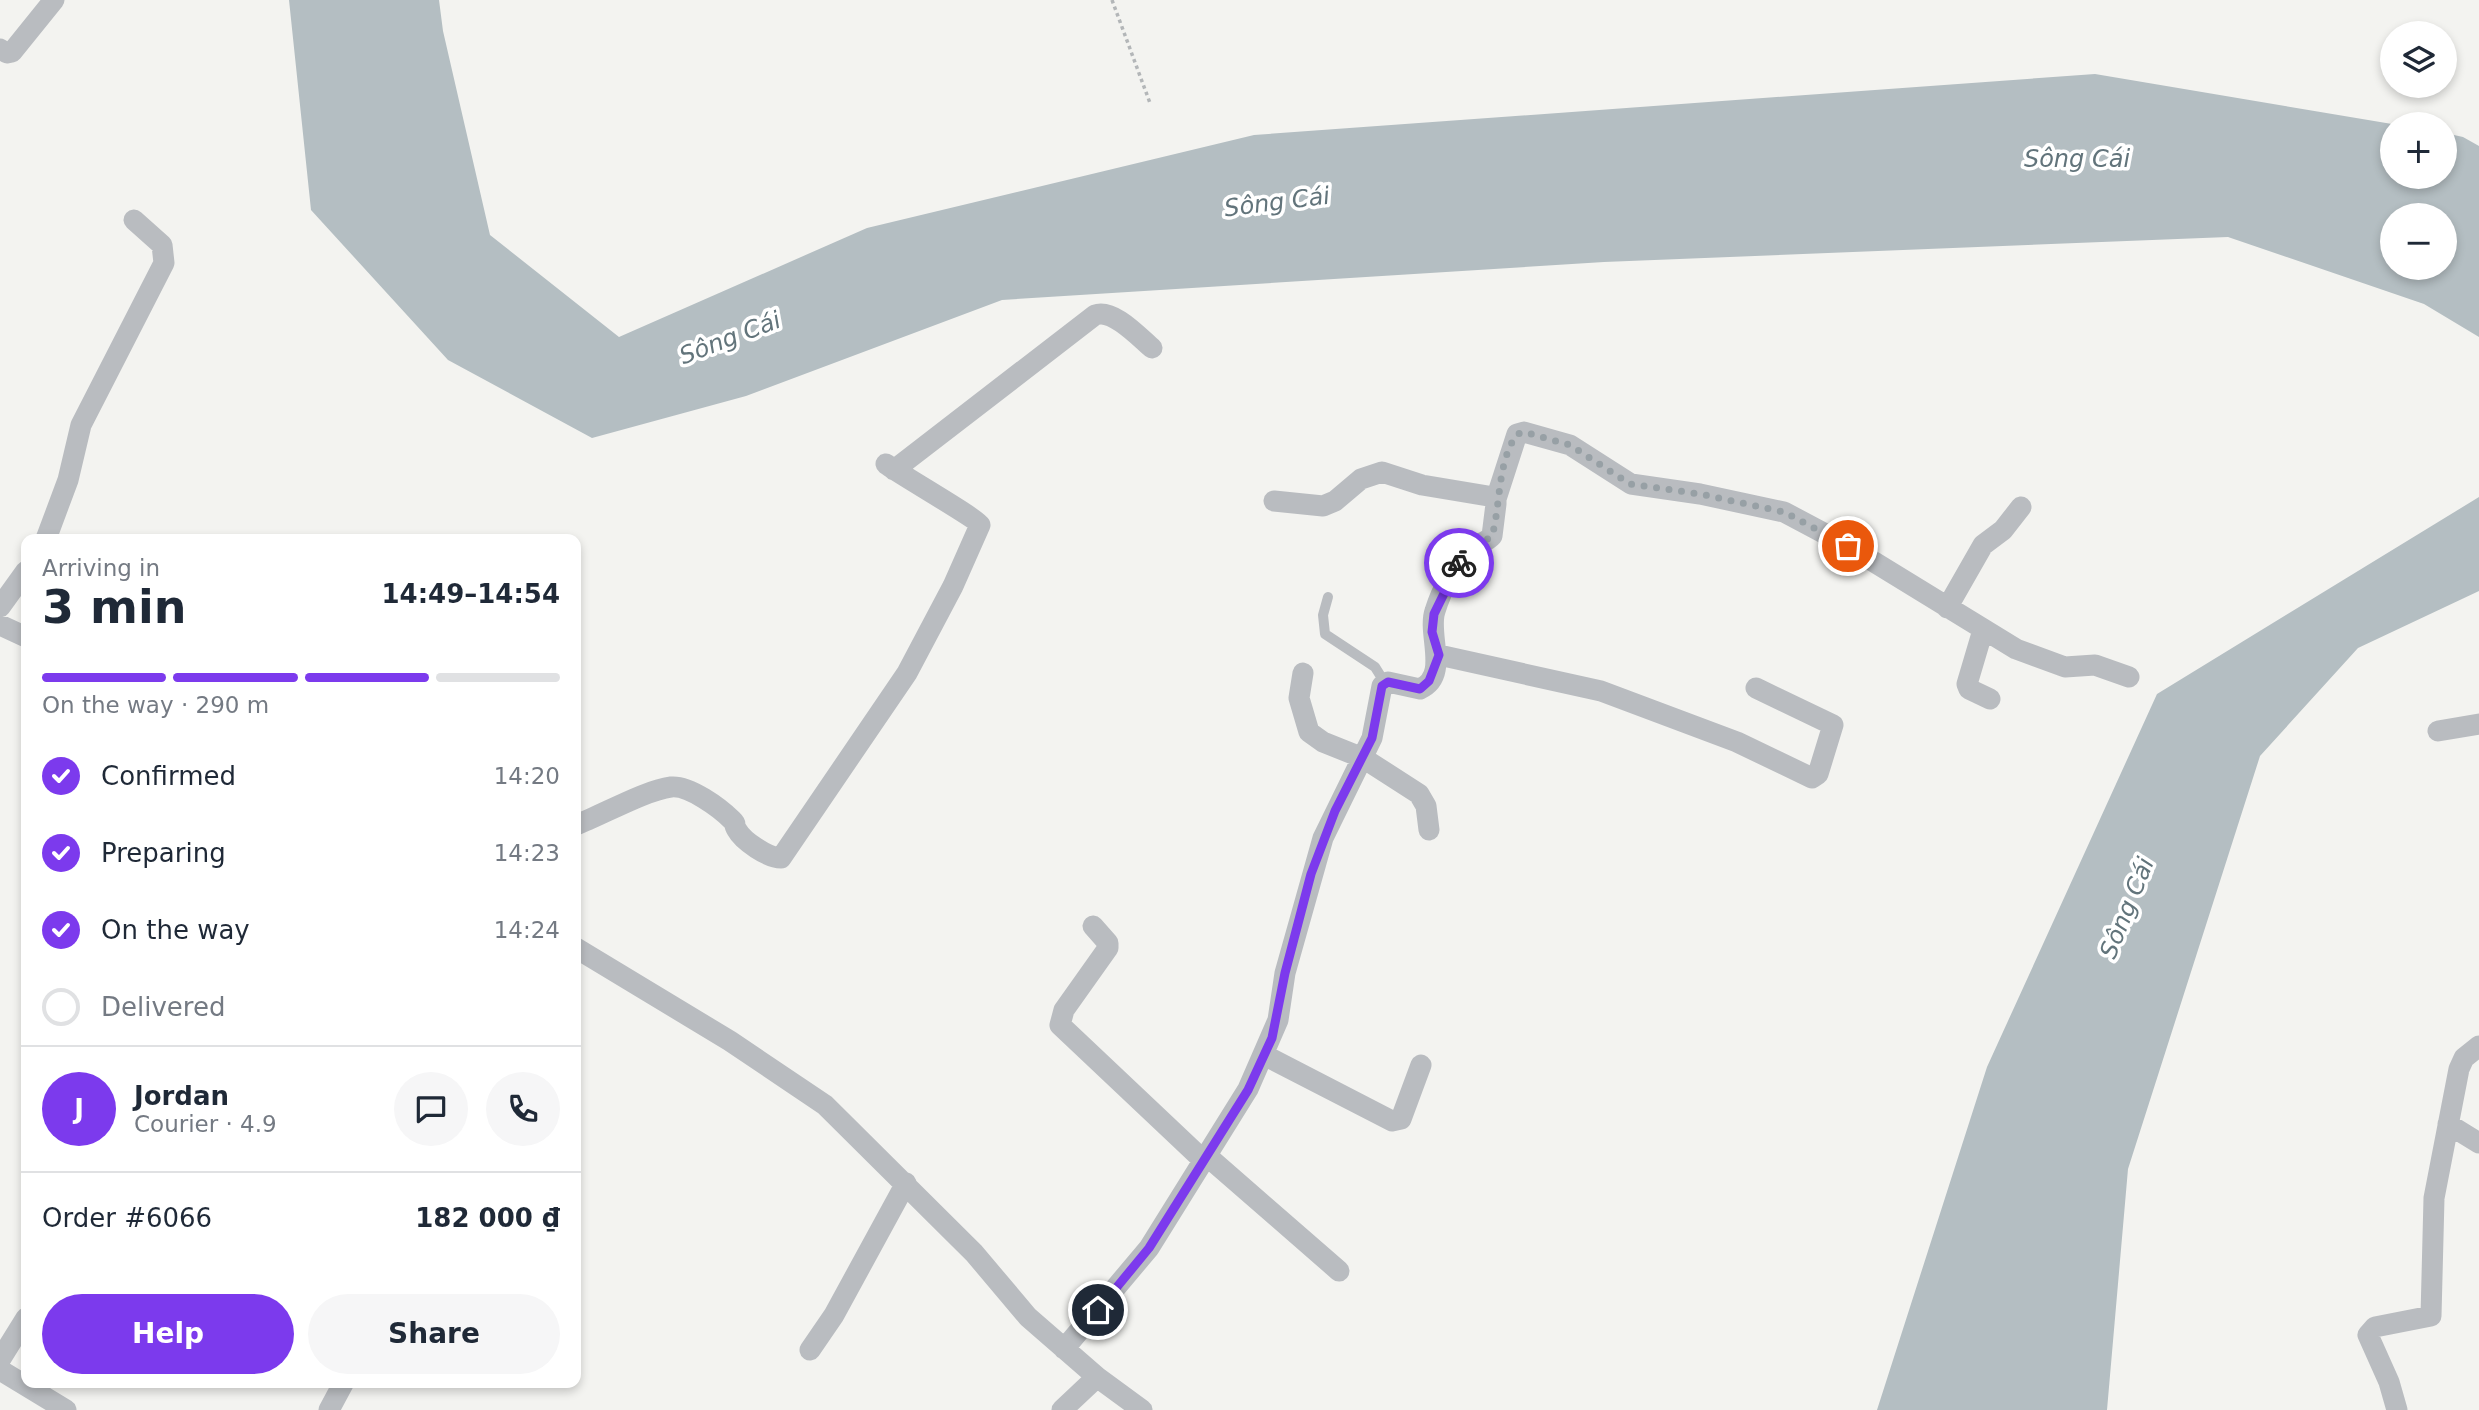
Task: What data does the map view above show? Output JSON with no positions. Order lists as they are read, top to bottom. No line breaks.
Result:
{"water":["Sông Cái"],"page":{"map_buttons":["+","−"],"heading":["3 min","Arriving in","14:49–14:54"],"panel":["Jordan","Courier · 4.9","Order #6066","182 000 ₫"],"bar":"On the way · 290 m","list":[["Confirmed","14:20"],["Preparing","14:23"],["On the way","14:24"],"Delivered"],"round":"J","buttons":["Help","Share"]}}
